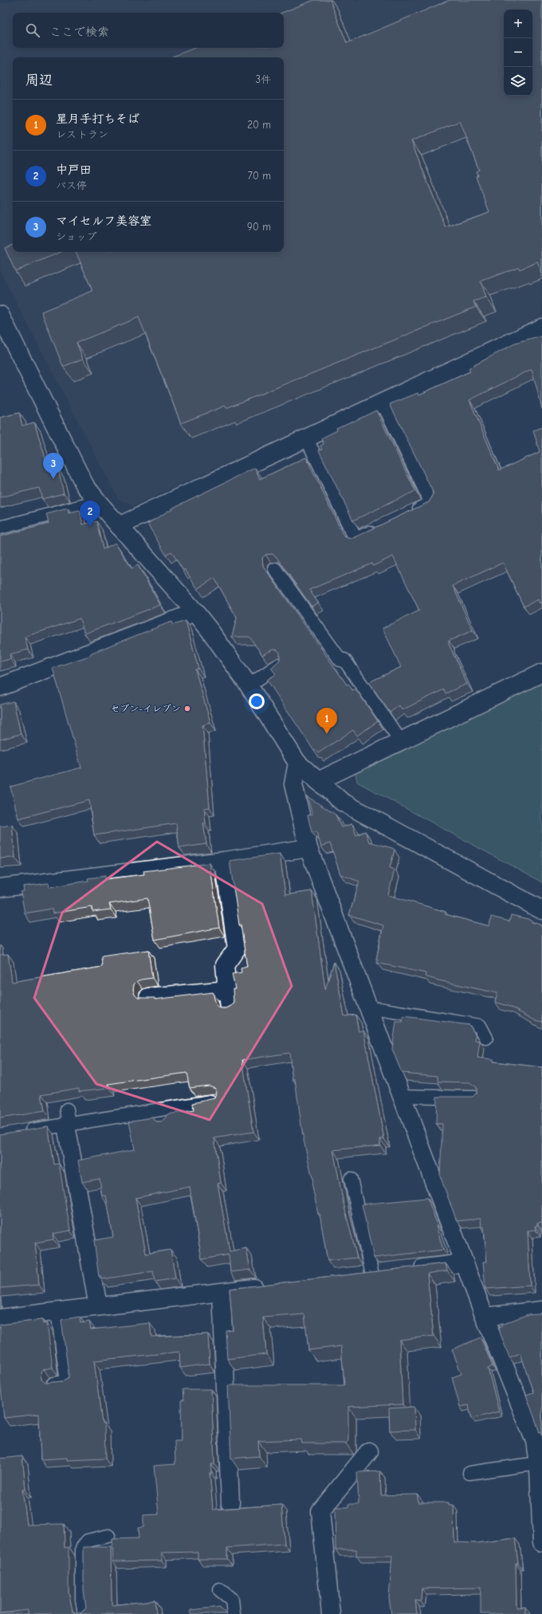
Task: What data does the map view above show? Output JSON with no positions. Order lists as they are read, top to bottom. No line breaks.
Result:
{"places":["セブン-イレブン"],"page":{"map_buttons":["+","−"],"search":"ここで検索","heading":["周辺","3件"],"list":[{"mark":"1","name":"星月手打ちそば","note":"レストラン","value":"20 m"},{"mark":"2","name":"中戸田","note":"バス停","value":"70 m"},{"mark":"3","name":"マイセルフ美容室","note":"ショップ","value":"90 m"}],"pins":["3","2","1"]}}
